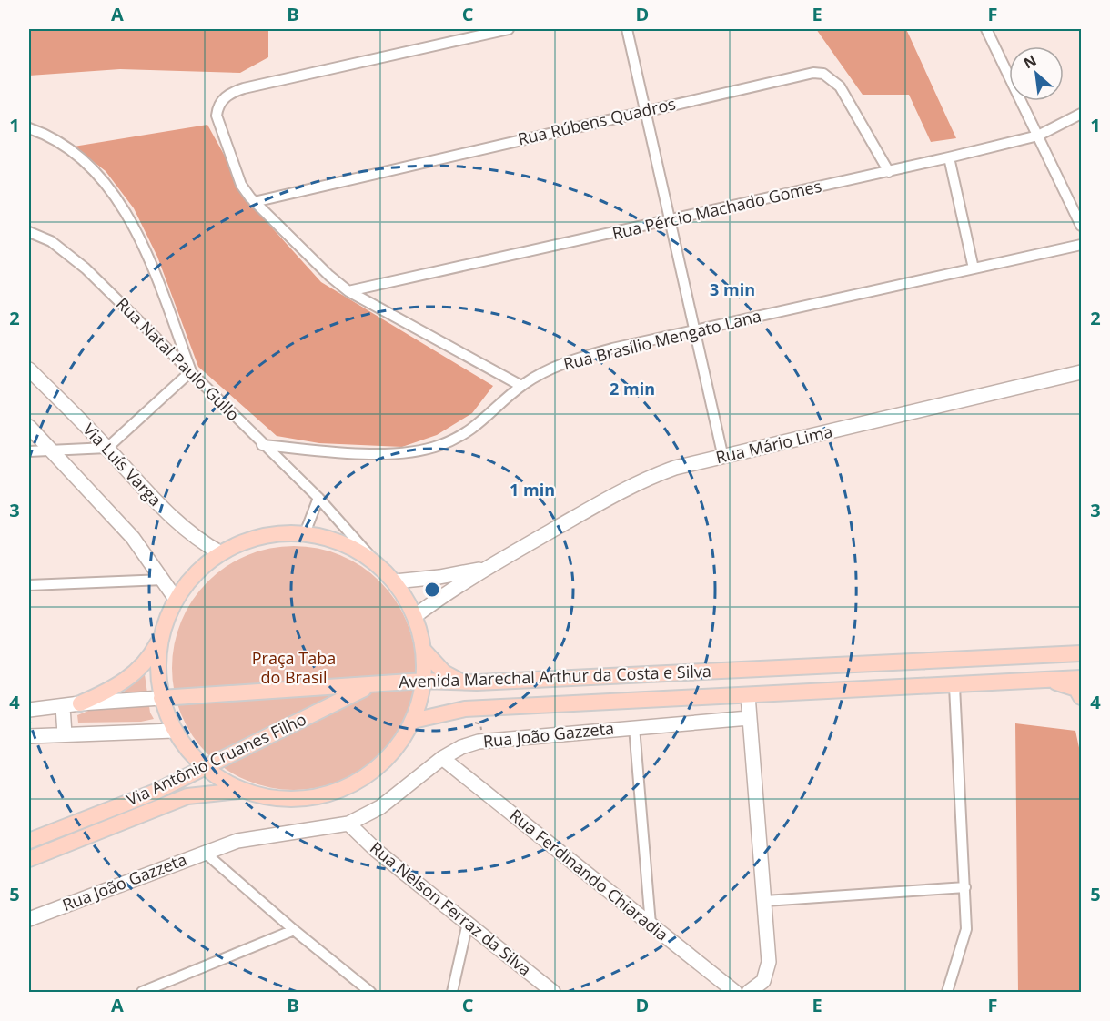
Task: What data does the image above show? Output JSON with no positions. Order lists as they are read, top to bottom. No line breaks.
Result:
{"streets":{"main road":["Avenida Marechal Arthur da Costa e Silva","Via Antônio Cruanes Filho"],"street":["Rua Rúbens Quadros","Rua Pércio Machado Gomes","Rua Brasílio Mengato Lana","Rua Natal Paulo Gullo","Rua Mário Lima","Via Luís Varga","Rua João Gazzeta","Rua Ferdinando Chiaradia","Rua Nelson Ferraz da Silva"]},"crossings":[["Rua Rúbens Quadros","Rua Pércio Machado Gomes"],["Rua Brasílio Mengato Lana","Rua Natal Paulo Gullo"],["Avenida Marechal Arthur da Costa e Silva","Via Antônio Cruanes Filho"],["Rua João Gazzeta","Rua Ferdinando Chiaradia"],["Rua João Gazzeta","Rua Nelson Ferraz da Silva"]],"parks":["Praça Taba do Brasil"],"north":"top left","grid":{"columns":["A","B","C","D","E","F"],"rows":["1","2","3","4","5"]},"rings":["3 min","2 min","1 min"]}
